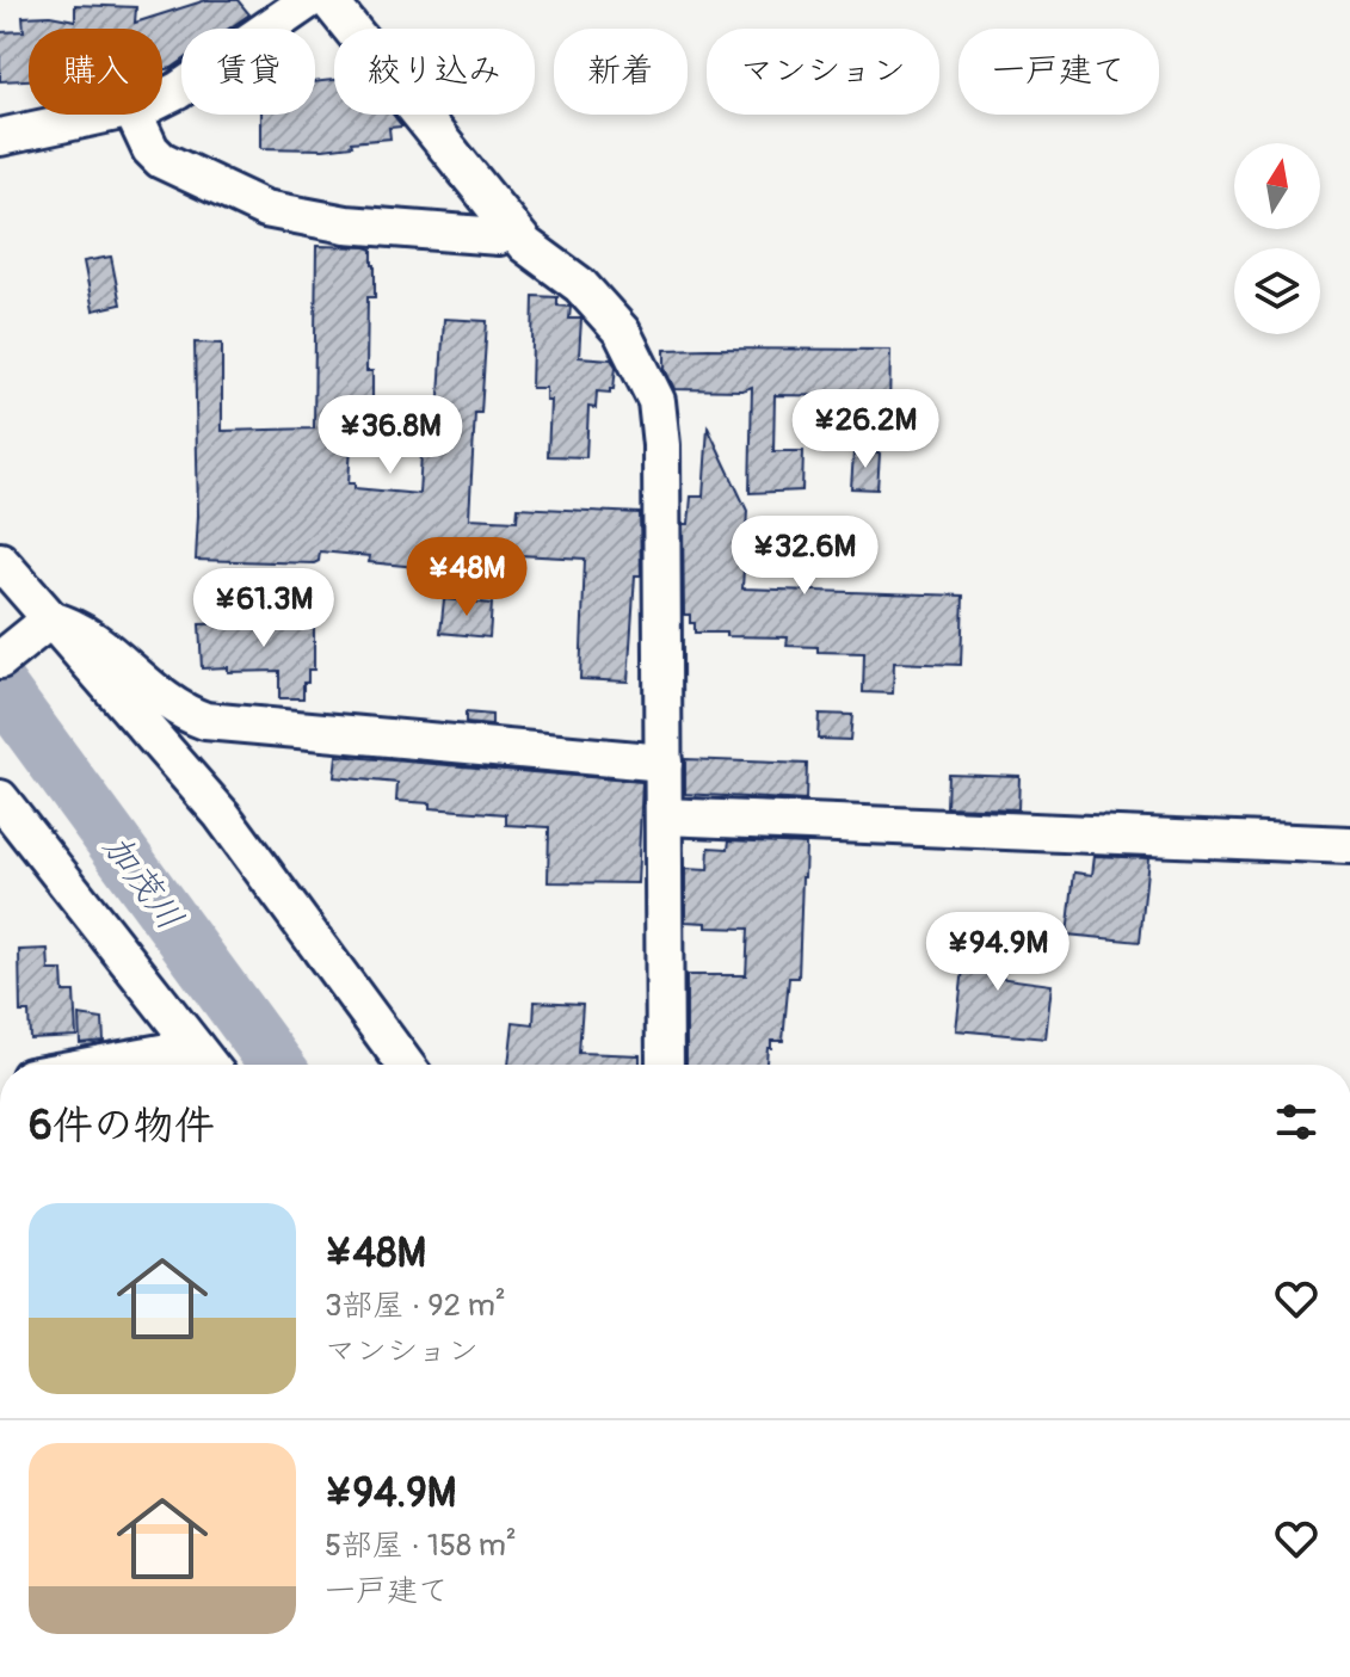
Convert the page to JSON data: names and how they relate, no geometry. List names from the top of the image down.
{
  "water": ["加茂川"],
  "north": "top",
  "page": {
    "chip": [
      "購入",
      "賃貸",
      "絞り込み",
      "新着",
      "マンション",
      "一戸建て"
    ],
    "price": [
      "¥26.2M",
      "¥36.8M",
      "¥32.6M",
      "¥48M",
      "¥61.3M",
      "¥94.9M"
    ],
    "heading": "6件の物件",
    "list": [
      {
        "name": "¥48M",
        "note": "3部屋 · 92 m² · マンション"
      },
      {
        "name": "¥94.9M",
        "note": "5部屋 · 158 m² · 一戸建て"
      }
    ]
  }
}
